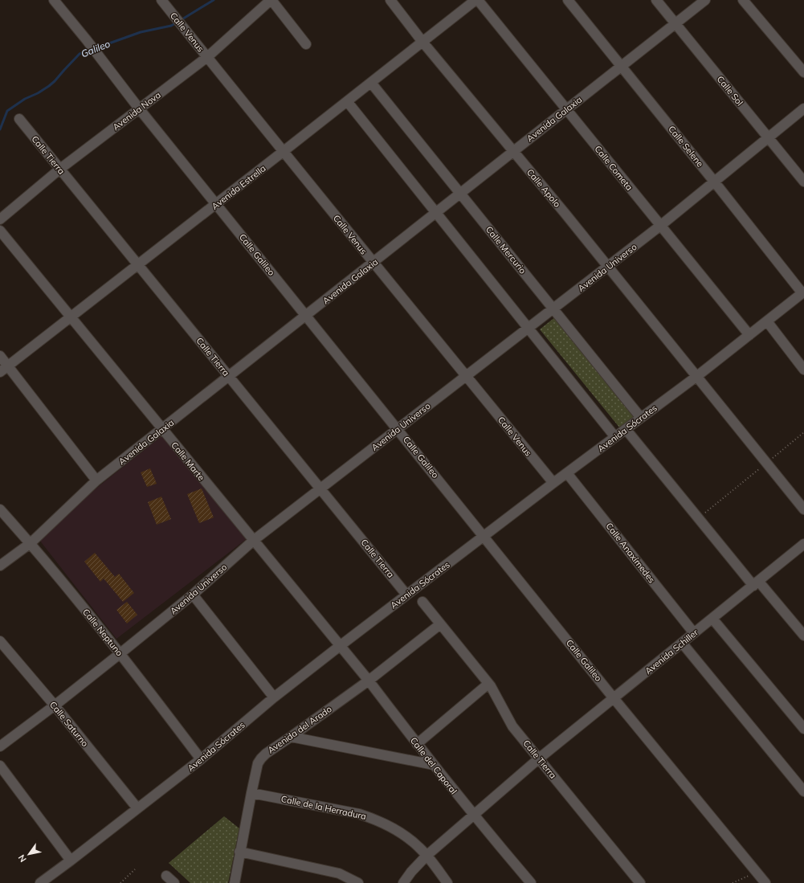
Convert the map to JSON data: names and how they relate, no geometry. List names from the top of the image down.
{
  "streets": {
    "street": [
      "Calle Venus",
      "Calle Sol",
      "Avenida Nova",
      "Avenida Galaxia",
      "Calle Selene",
      "Calle Tierra",
      "Calle Cometa",
      "Avenida Estrella",
      "Calle Apolo",
      "Calle Mercurio",
      "Calle Galileo",
      "Avenida Universo",
      "Avenida Sócrates",
      "Calle Marte",
      "Calle Anaxímedes",
      "Calle Neptuno",
      "Avenida Schiller",
      "Calle Saturno",
      "Avenida del Arado",
      "Calle del Caporal",
      "Calle de la Herradura"
    ]
  },
  "crossings": [
    ["Calle Venus", "Avenida Nova"],
    ["Calle Venus", "Avenida Galaxia"],
    ["Calle Venus", "Avenida Estrella"],
    ["Calle Venus", "Avenida Universo"],
    ["Calle Venus", "Avenida Sócrates"],
    ["Calle Sol", "Avenida Galaxia"],
    ["Calle Sol", "Avenida Universo"],
    ["Avenida Nova", "Calle Tierra"],
    ["Avenida Nova", "Calle Galileo"],
    ["Avenida Galaxia", "Calle Selene"],
    ["Avenida Galaxia", "Calle Tierra"],
    ["Avenida Galaxia", "Calle Cometa"],
    ["Avenida Galaxia", "Calle Apolo"],
    ["Avenida Galaxia", "Calle Mercurio"],
    ["Avenida Galaxia", "Calle Galileo"],
    ["Avenida Galaxia", "Calle Marte"],
    ["Avenida Galaxia", "Calle Neptuno"],
    ["Calle Selene", "Avenida Universo"],
    ["Calle Selene", "Avenida Sócrates"],
    ["Calle Tierra", "Avenida Estrella"],
    ["Calle Tierra", "Avenida Universo"],
    ["Calle Tierra", "Avenida Sócrates"],
    ["Calle Tierra", "Avenida Schiller"],
    ["Calle Tierra", "Avenida del Arado"],
    ["Calle Cometa", "Avenida Universo"],
    ["Calle Cometa", "Avenida Sócrates"],
    ["Avenida Estrella", "Calle Apolo"],
    ["Avenida Estrella", "Calle Mercurio"],
    ["Avenida Estrella", "Calle Galileo"],
    ["Avenida Estrella", "Calle Marte"],
    ["Calle Apolo", "Avenida Universo"],
    ["Calle Apolo", "Avenida Sócrates"],
    ["Calle Mercurio", "Avenida Universo"],
    ["Calle Mercurio", "Avenida Sócrates"],
    ["Calle Galileo", "Avenida Universo"],
    ["Calle Galileo", "Avenida Sócrates"],
    ["Calle Galileo", "Avenida Schiller"],
    ["Avenida Universo", "Calle Marte"],
    ["Avenida Universo", "Calle Neptuno"],
    ["Avenida Universo", "Calle Saturno"],
    ["Avenida Sócrates", "Calle Marte"],
    ["Avenida Sócrates", "Calle Anaxímedes"],
    ["Avenida Sócrates", "Calle Neptuno"],
    ["Avenida Sócrates", "Calle Saturno"],
    ["Avenida Sócrates", "Calle del Caporal"],
    ["Calle Marte", "Calle del Caporal"],
    ["Calle Anaxímedes", "Avenida Schiller"],
    ["Avenida Schiller", "Calle del Caporal"],
    ["Avenida Schiller", "Calle de la Herradura"],
    ["Avenida del Arado", "Calle del Caporal"],
    ["Avenida del Arado", "Calle de la Herradura"]
  ],
  "water": ["Galileo"],
  "north": "bottom left"
}
